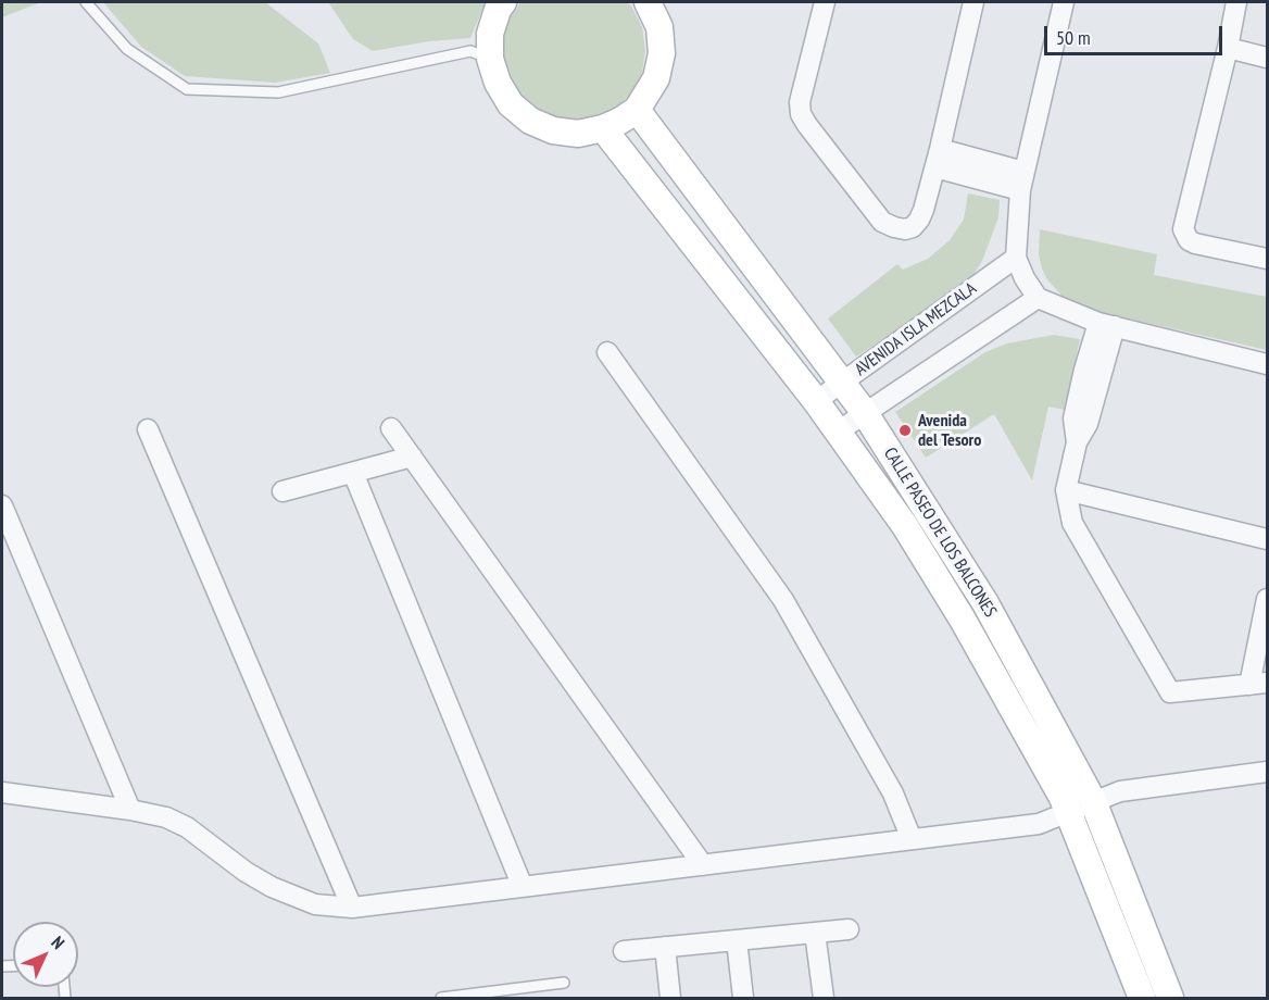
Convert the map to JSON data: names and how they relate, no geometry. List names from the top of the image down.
{
  "streets": {
    "main road": ["CALLE PASEO DE LOS BALCONES"],
    "street": ["AVENIDA ISLA MEZCALA"]
  },
  "crossings": [
    ["AVENIDA ISLA MEZCALA", "CALLE PASEO DE LOS BALCONES"]
  ],
  "places": ["Avenida del Tesoro"],
  "scale_bar": "50 m",
  "north": "top right"
}
